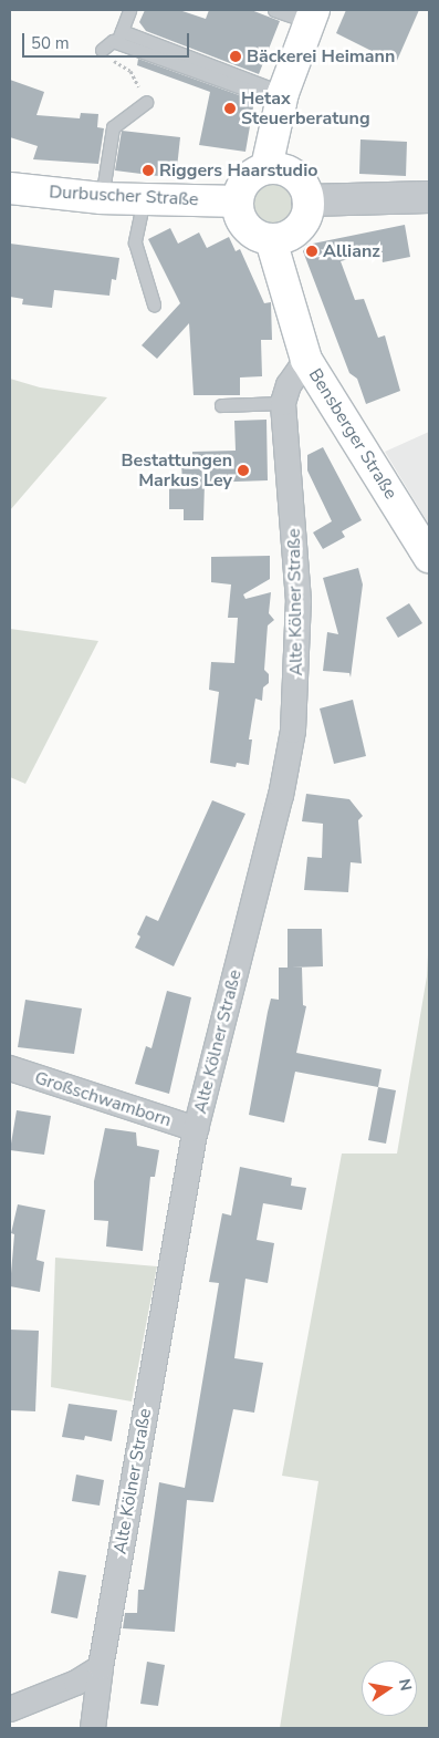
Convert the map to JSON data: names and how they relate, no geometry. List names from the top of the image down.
{
  "streets": {
    "main road": ["Durbuscher Straße", "Bensberger Straße"],
    "street": ["Alte Kölner Straße", "Großschwamborn"]
  },
  "crossings": [
    ["Durbuscher Straße", "Bensberger Straße"],
    ["Bensberger Straße", "Alte Kölner Straße"],
    ["Alte Kölner Straße", "Großschwamborn"]
  ],
  "places": [
    "Bäckerei Heimann",
    "Hetax Steuerberatung",
    "Riggers Haarstudio",
    "Allianz",
    "Bestattungen Markus Ley"
  ],
  "scale_bar": "50 m",
  "north": "right"
}
